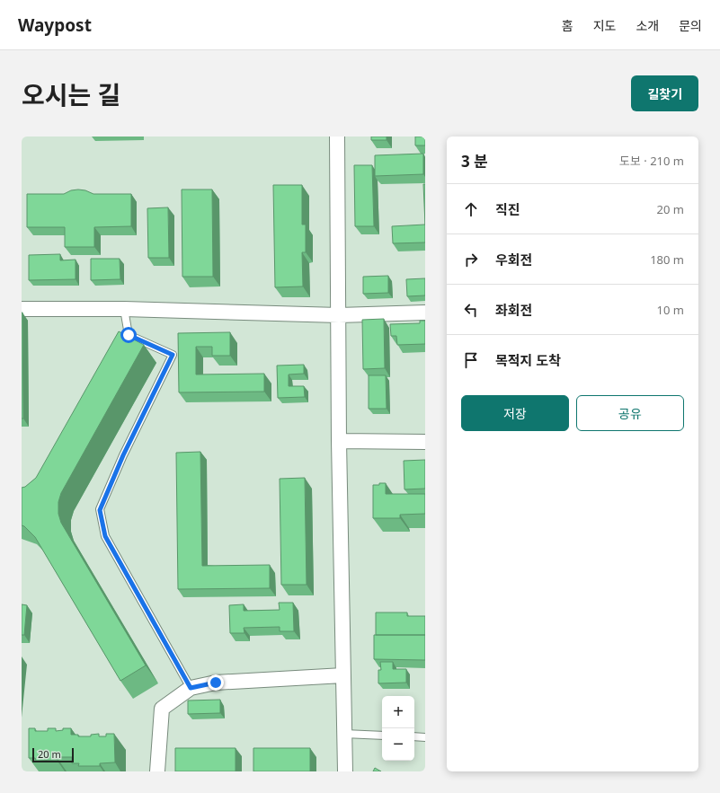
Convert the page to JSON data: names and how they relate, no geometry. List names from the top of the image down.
{
  "scale_bar": "20 m",
  "page": {
    "header": "Waypost",
    "nav": [
      "홈",
      "지도",
      "소개",
      "문의"
    ],
    "title": "오시는 길",
    "buttons": [
      "길찾기",
      ["저장", "공유"]
    ],
    "heading": ["3 분", "도보 · 210 m"],
    "list": [
      ["직진", "20 m"],
      ["우회전", "180 m"],
      ["좌회전", "10 m"],
      "목적지 도착"
    ],
    "map_buttons": ["+", "−"],
    "scale": "20 m"
  }
}
